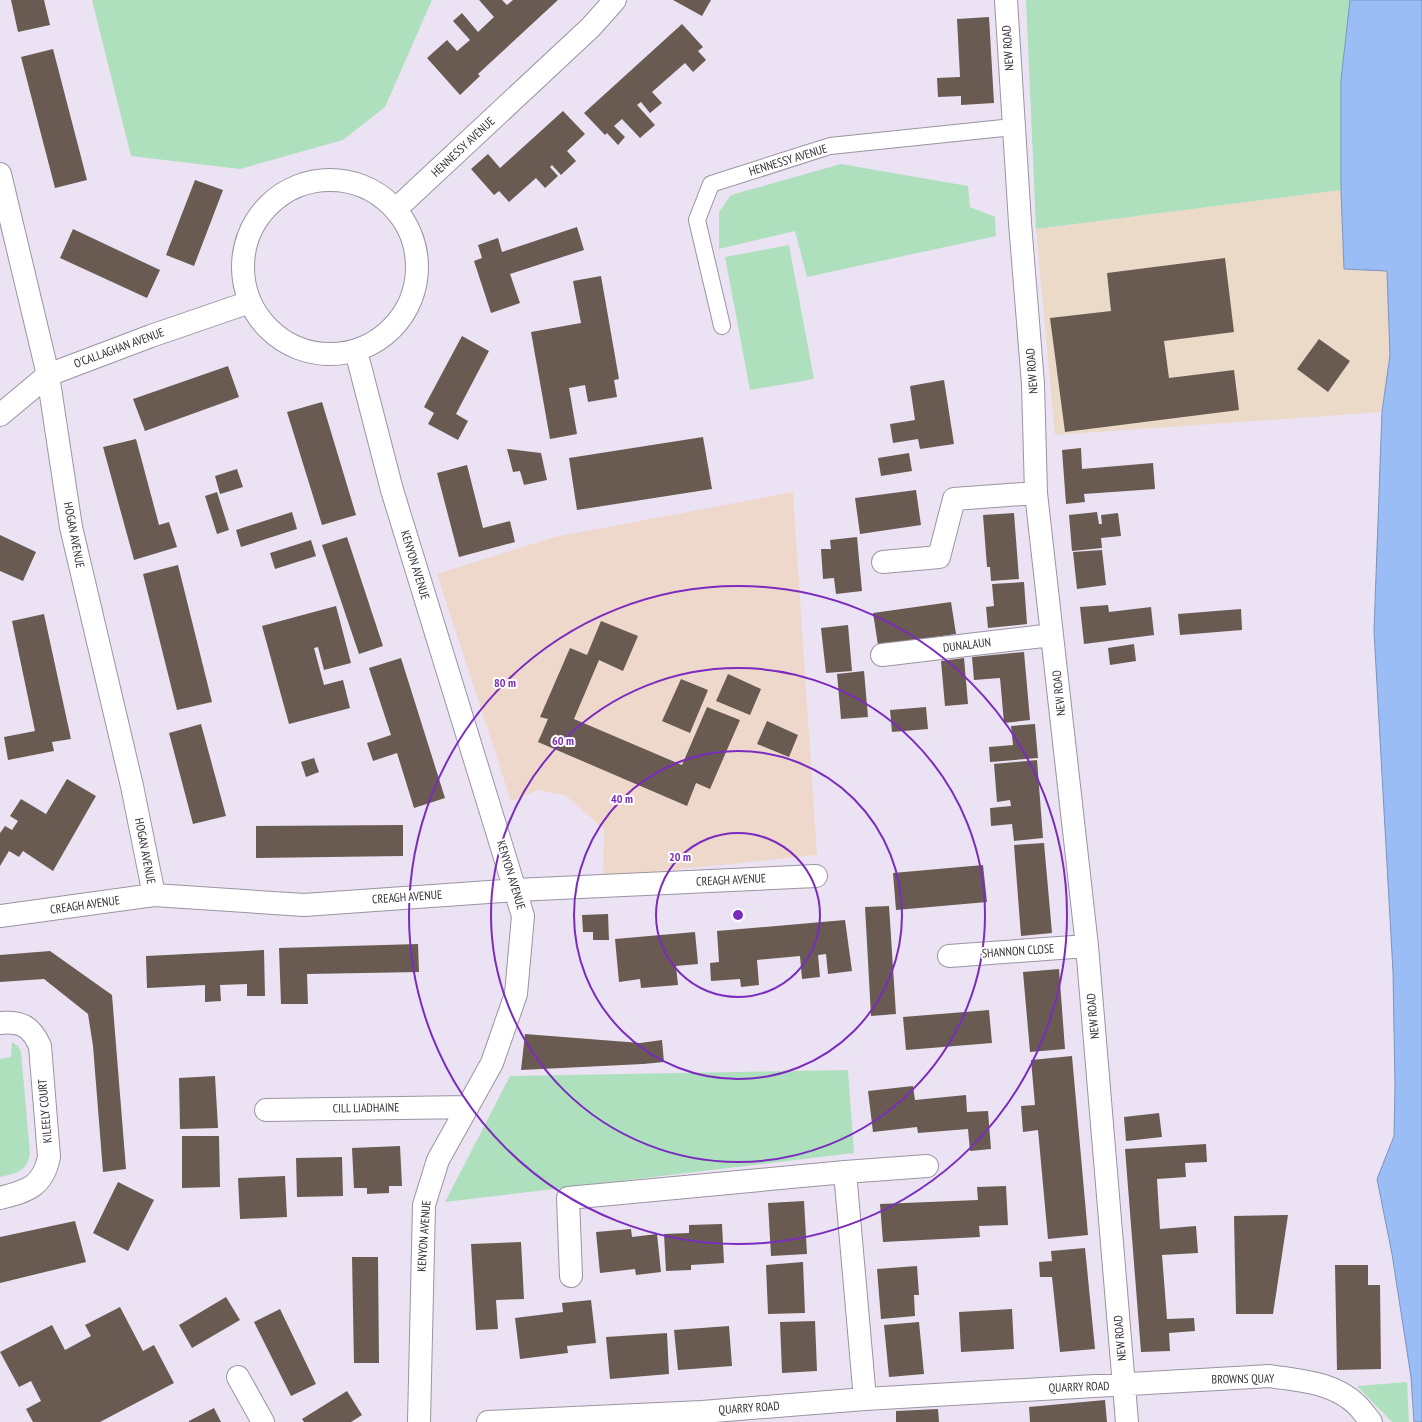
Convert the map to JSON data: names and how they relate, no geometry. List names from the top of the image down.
{
  "streets": {
    "street": [
      "NEW ROAD",
      "HENNESSY AVENUE",
      "O'CALLAGHAN AVENUE",
      "HOGAN AVENUE",
      "KENYON AVENUE",
      "DUNALAUN",
      "CREAGH AVENUE",
      "SHANNON CLOSE",
      "CILL LIADHAINE",
      "KILEELY COURT",
      "BROWNS QUAY",
      "QUARRY ROAD"
    ]
  },
  "crossings": [
    ["NEW ROAD", "HENNESSY AVENUE"],
    ["NEW ROAD", "DUNALAUN"],
    ["NEW ROAD", "SHANNON CLOSE"],
    ["NEW ROAD", "BROWNS QUAY"],
    ["NEW ROAD", "QUARRY ROAD"],
    ["O'CALLAGHAN AVENUE", "HOGAN AVENUE"],
    ["HOGAN AVENUE", "CREAGH AVENUE"],
    ["KENYON AVENUE", "CREAGH AVENUE"],
    ["KENYON AVENUE", "CILL LIADHAINE"],
    ["BROWNS QUAY", "QUARRY ROAD"]
  ],
  "rings": [
    "80 m",
    "60 m",
    "40 m",
    "20 m"
  ]
}
